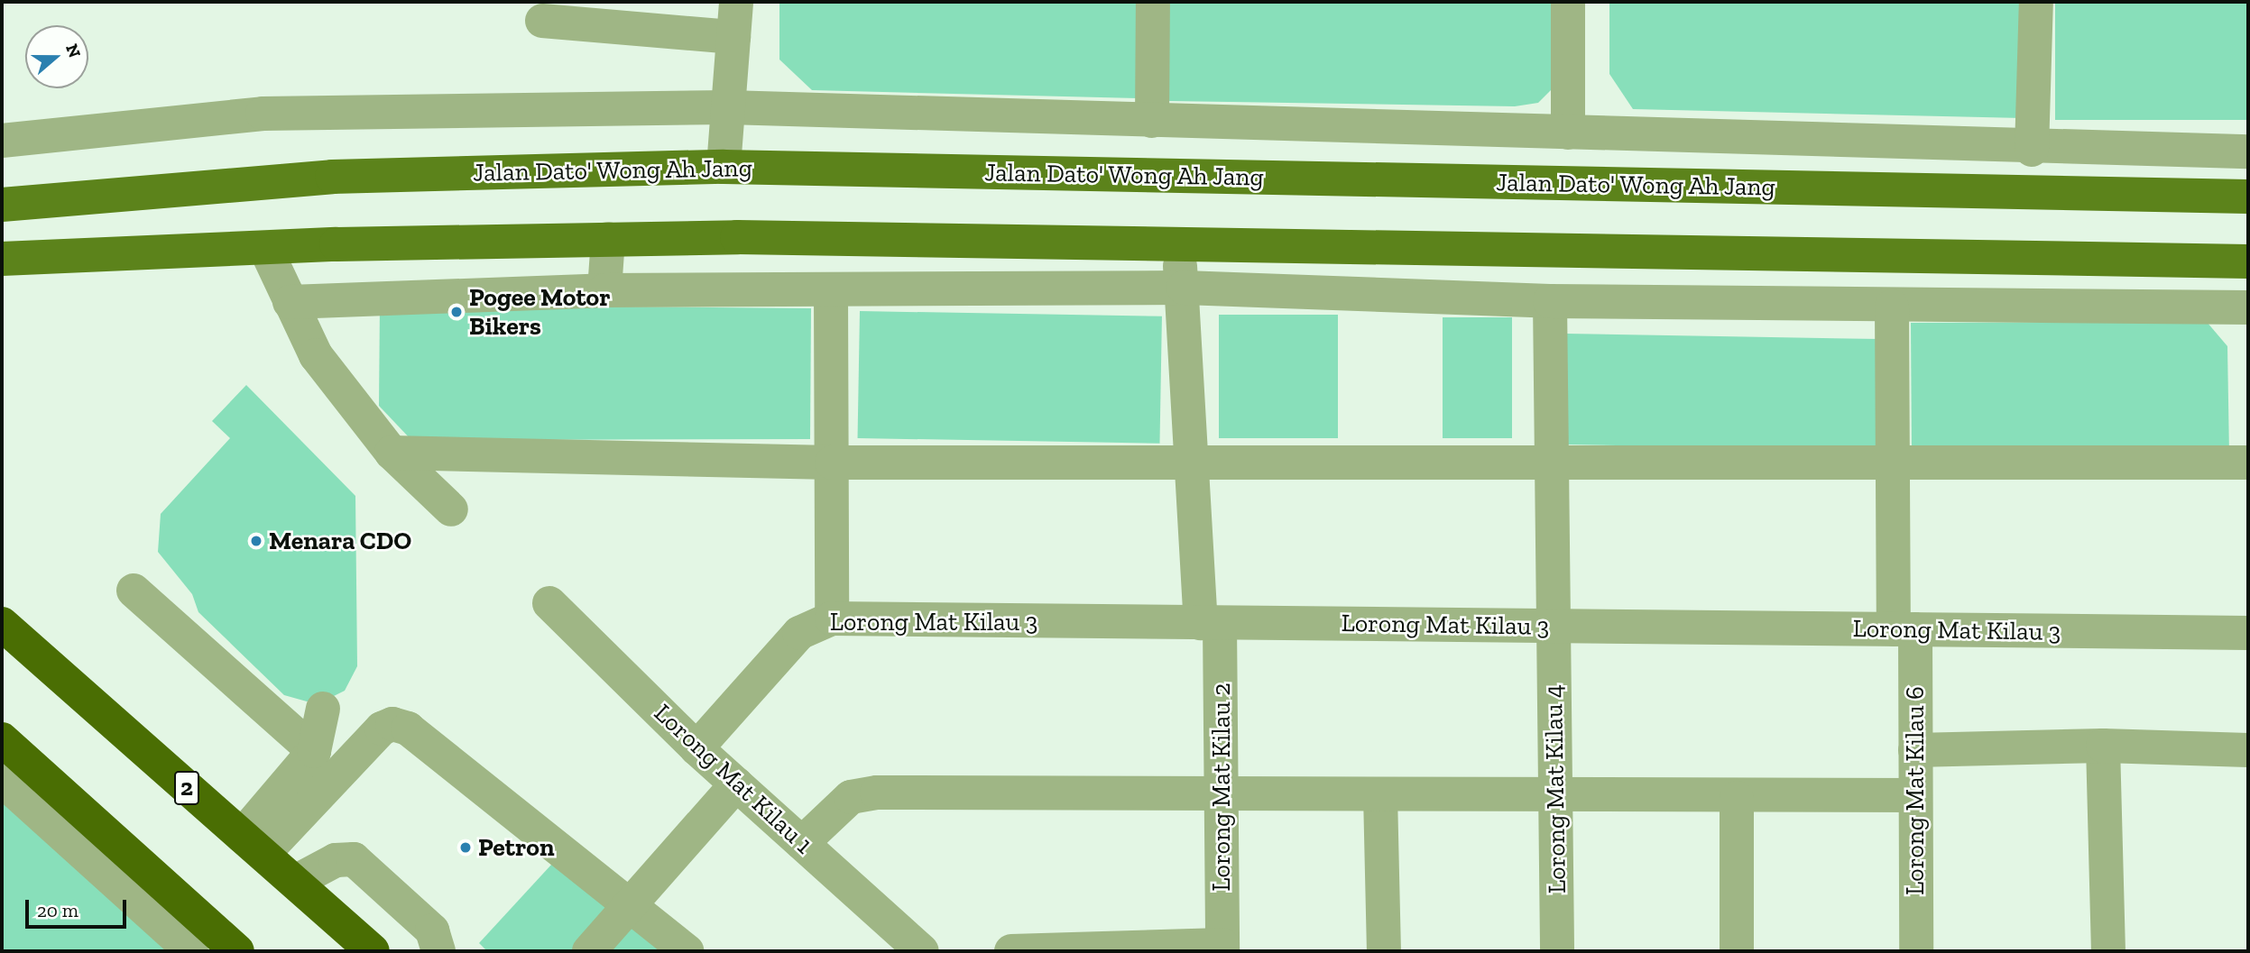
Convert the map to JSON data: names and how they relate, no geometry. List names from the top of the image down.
{
  "streets": {
    "highway": ["2"],
    "main road": ["Jalan Dato' Wong Ah Jang"],
    "street": [
      "Lorong Mat Kilau 3",
      "Lorong Mat Kilau 1",
      "Lorong Mat Kilau 2",
      "Lorong Mat Kilau 4",
      "Lorong Mat Kilau 6"
    ]
  },
  "crossings": [
    ["Lorong Mat Kilau 3", "Lorong Mat Kilau 1"],
    ["Lorong Mat Kilau 3", "Lorong Mat Kilau 2"],
    ["Lorong Mat Kilau 3", "Lorong Mat Kilau 4"],
    ["Lorong Mat Kilau 3", "Lorong Mat Kilau 6"]
  ],
  "places": ["Pogee Motor Bikers", "Menara CDO", "Petron"],
  "scale_bar": "20 m",
  "north": "right"
}
